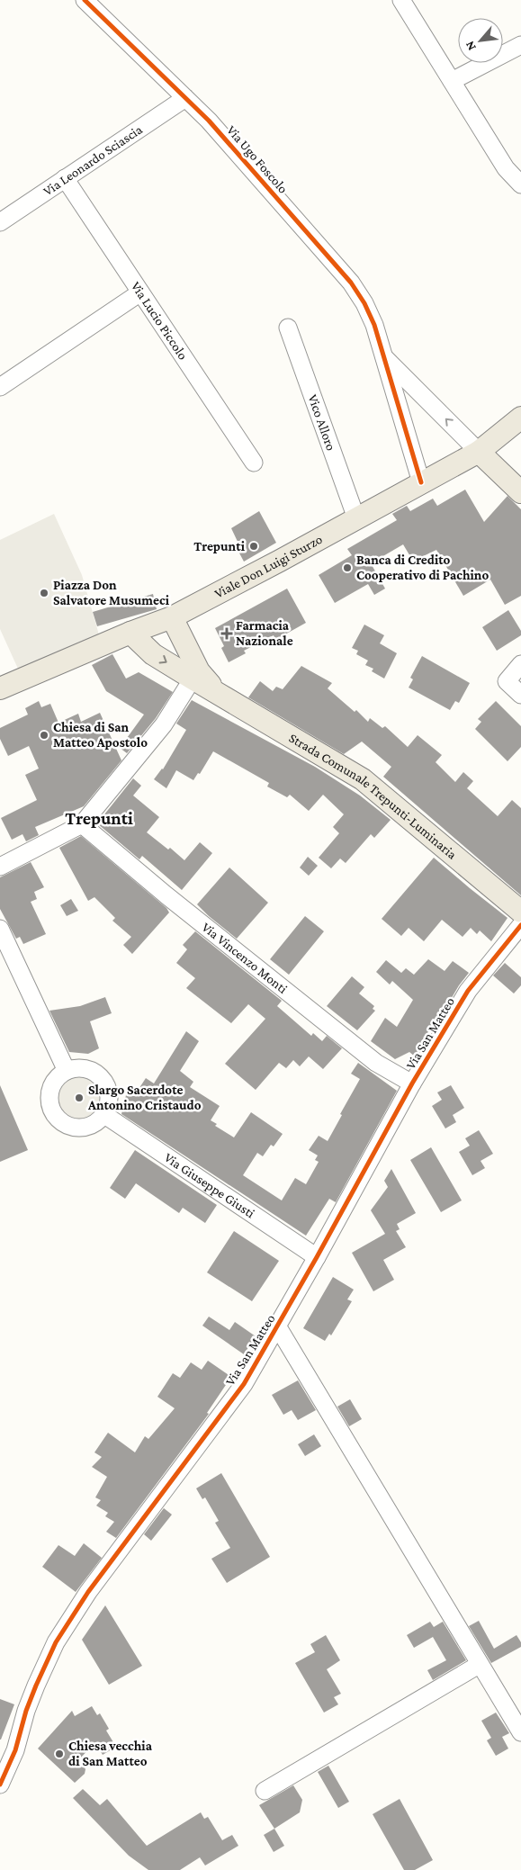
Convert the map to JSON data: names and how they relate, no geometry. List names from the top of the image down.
{
  "streets": {
    "main road": ["Viale Don Luigi Sturzo", "Strada Comunale Trepunti-Luminaria"],
    "street": [
      "Via Ugo Foscolo",
      "Via Leonardo Sciascia",
      "Via Lucio Piccolo",
      "Vico Alloro",
      "Via Vincenzo Monti",
      "Via San Matteo",
      "Via Giuseppe Giusti"
    ]
  },
  "crossings": [
    ["Via Ugo Foscolo", "Via Leonardo Sciascia"],
    ["Via Ugo Foscolo", "Viale Don Luigi Sturzo"],
    ["Via Leonardo Sciascia", "Via Lucio Piccolo"],
    ["Vico Alloro", "Viale Don Luigi Sturzo"],
    ["Viale Don Luigi Sturzo", "Strada Comunale Trepunti-Luminaria"],
    ["Via Vincenzo Monti", "Via San Matteo"],
    ["Via San Matteo", "Via Giuseppe Giusti"]
  ],
  "districts": ["Trepunti"],
  "places": {
    "other": [
      "Trepunti",
      "Banca di Credito Cooperativo di Pachino",
      "Piazza Don Salvatore Musumeci",
      "Chiesa di San Matteo Apostolo",
      "Slargo Sacerdote Antonino Cristaudo",
      "Chiesa vecchia di San Matteo"
    ],
    "health": ["Farmacia Nazionale"]
  },
  "north": "bottom left"
}
